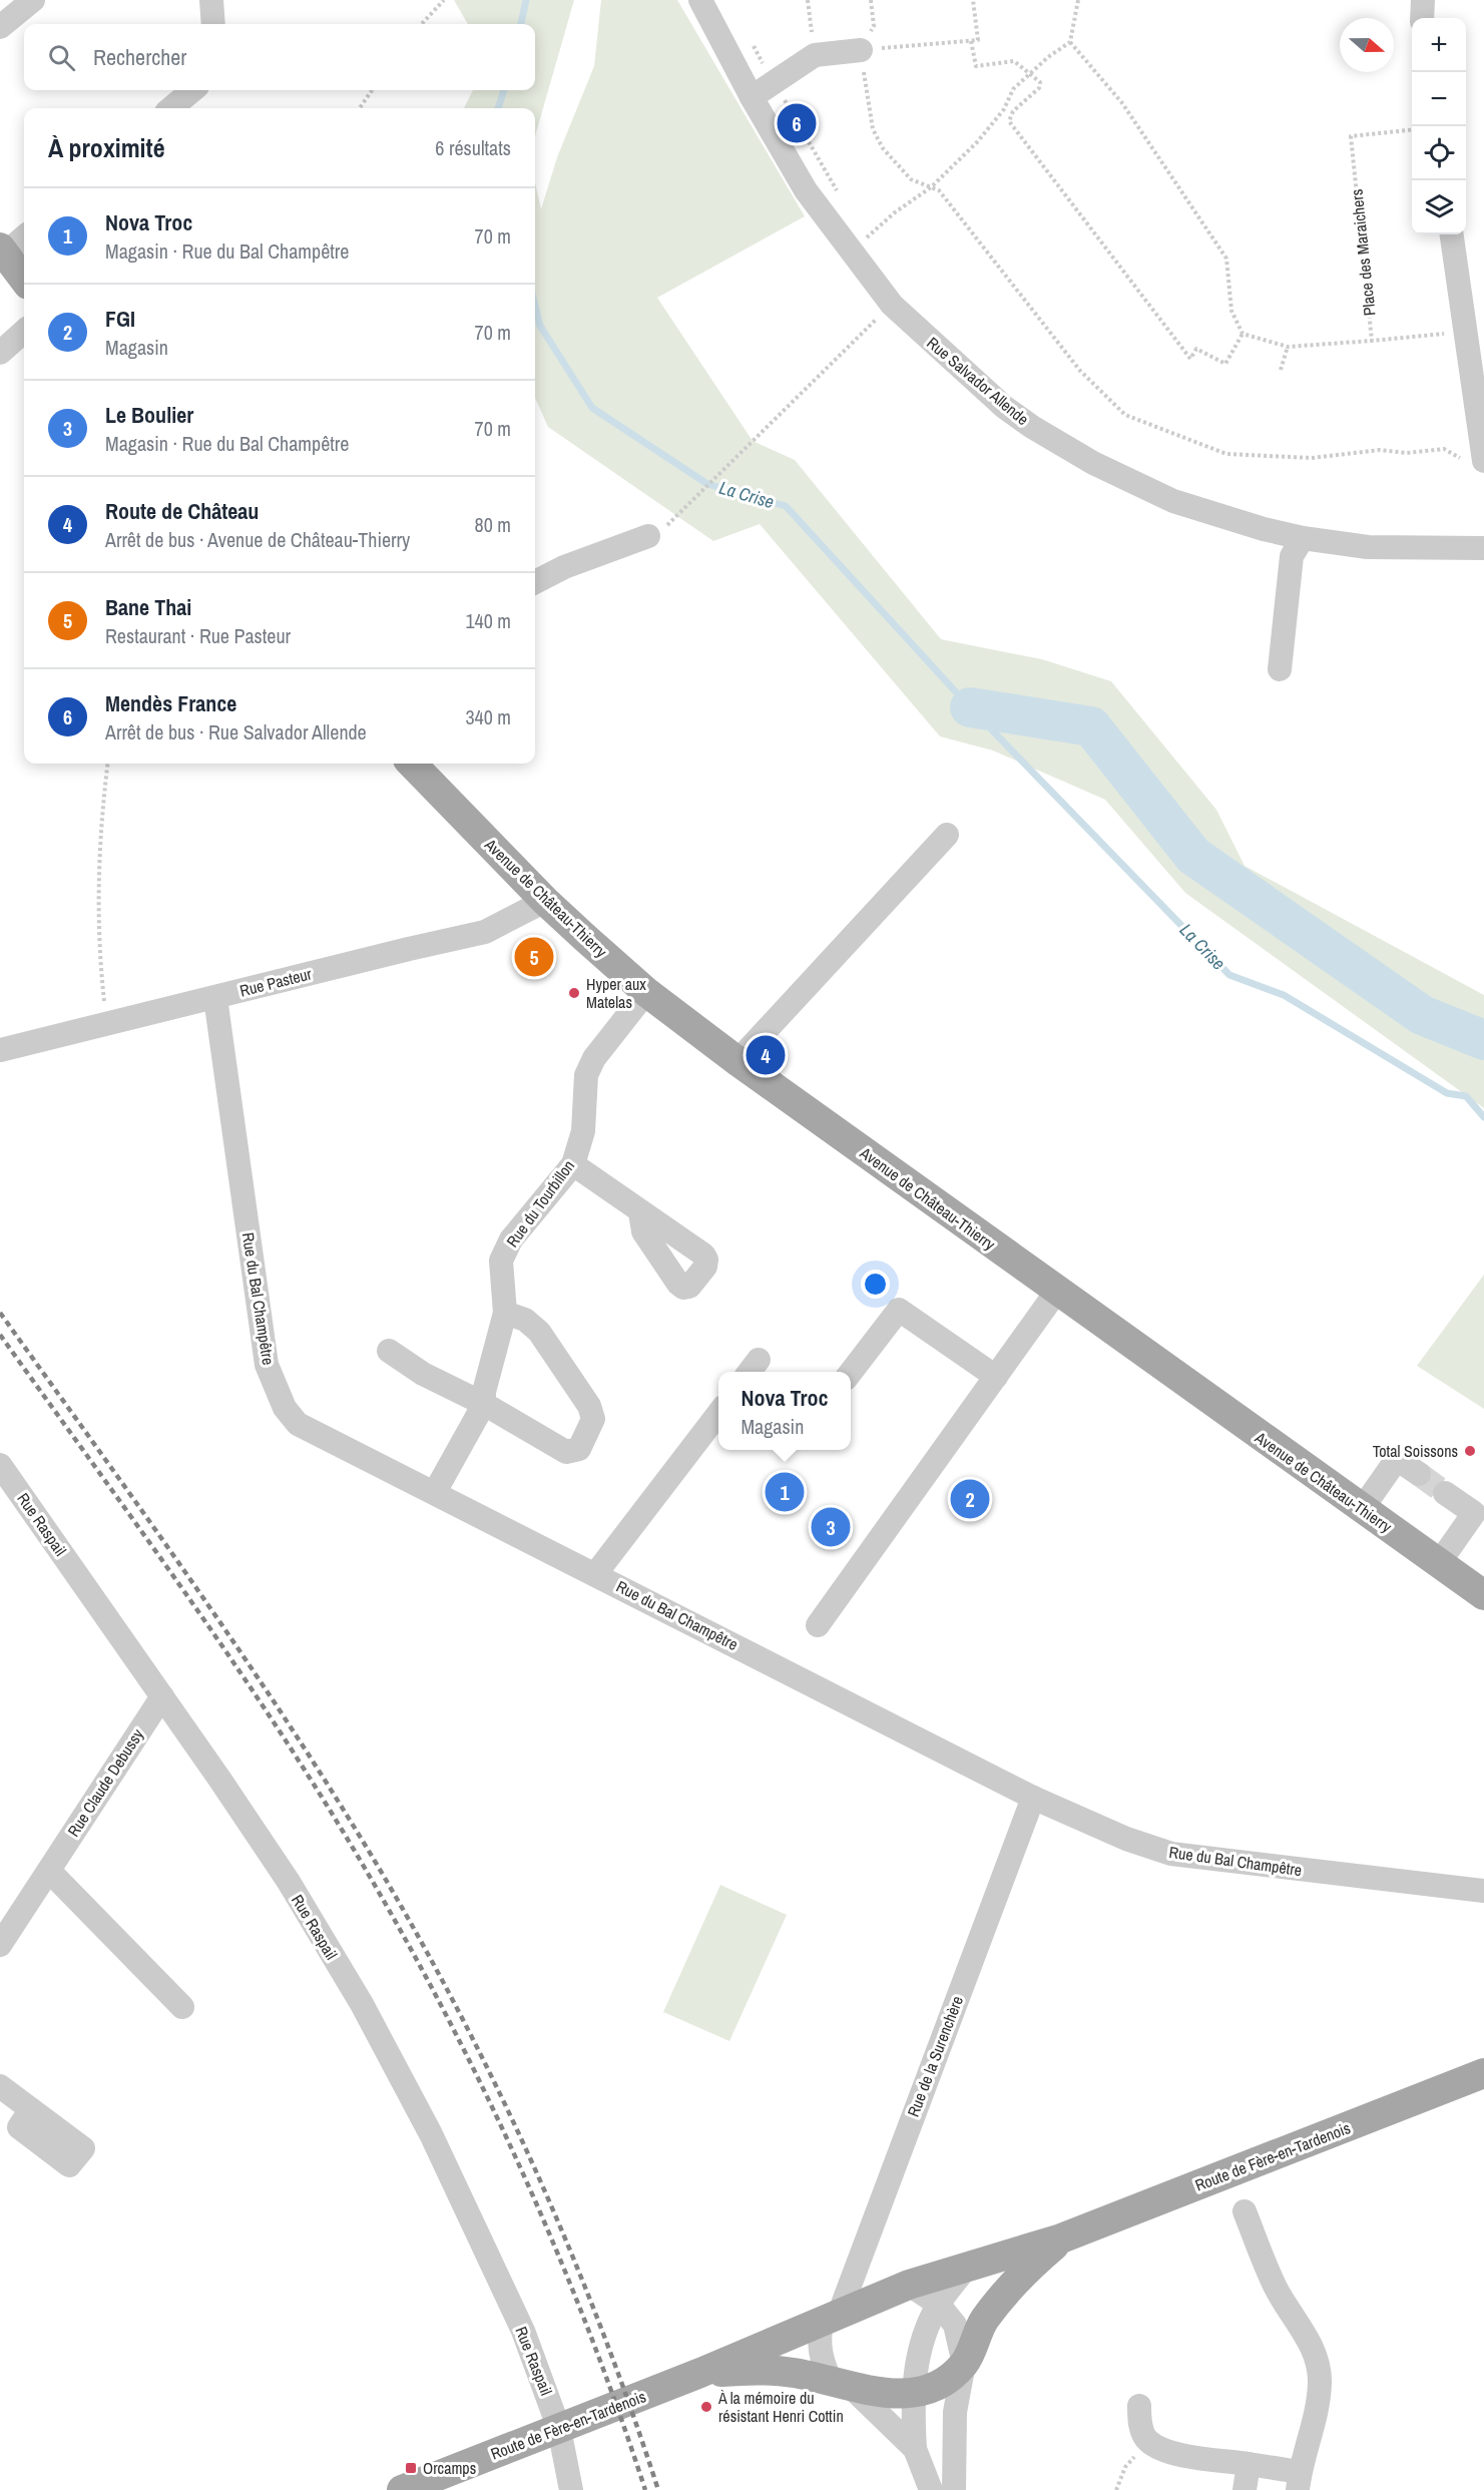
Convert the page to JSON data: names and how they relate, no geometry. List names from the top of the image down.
{
  "streets": {
    "main road": ["Avenue de Château-Thierry", "Route de Fère-en-Tardenois"],
    "street": [
      "Rue Salvador Allende",
      "Rue Pasteur",
      "Rue du Tourbillon",
      "Rue du Bal Champêtre",
      "Rue Raspail",
      "Rue Claude Debussy",
      "Rue de la Surenchère"
    ],
    "path": ["Place des Maraichers"]
  },
  "crossings": [
    ["Avenue de Château-Thierry", "Rue Pasteur"],
    ["Avenue de Château-Thierry", "Rue du Tourbillon"],
    ["Rue Pasteur", "Rue du Bal Champêtre"],
    ["Rue du Tourbillon", "Rue du Bal Champêtre"],
    ["Rue du Bal Champêtre", "Rue de la Surenchère"],
    ["Rue Raspail", "Rue Claude Debussy"],
    ["Rue Raspail", "Route de Fère-en-Tardenois"],
    ["Rue de la Surenchère", "Route de Fère-en-Tardenois"]
  ],
  "water": ["La Crise"],
  "places": {
    "other": ["Hyper aux Matelas", "Total Soissons", "À la mémoire du résistant Henri Cottin"],
    "transit": ["Orcamps"]
  },
  "north": "right",
  "page": {
    "map_buttons": ["+", "−"],
    "search": "Rechercher",
    "pins": [
      "6",
      "5",
      "4",
      "1",
      "2",
      "3"
    ],
    "heading": ["À proximité", "6 résultats"],
    "list": [
      {
        "mark": "1",
        "name": "Nova Troc",
        "note": "Magasin · Rue du Bal Champêtre",
        "value": "70 m"
      },
      {
        "mark": "2",
        "name": "FGI",
        "note": "Magasin",
        "value": "70 m"
      },
      {
        "mark": "3",
        "name": "Le Boulier",
        "note": "Magasin · Rue du Bal Champêtre",
        "value": "70 m"
      },
      {
        "mark": "4",
        "name": "Route de Château",
        "note": "Arrêt de bus · Avenue de Château-Thierry",
        "value": "80 m"
      },
      {
        "mark": "5",
        "name": "Bane Thai",
        "note": "Restaurant · Rue Pasteur",
        "value": "140 m"
      },
      {
        "mark": "6",
        "name": "Mendès France",
        "note": "Arrêt de bus · Rue Salvador Allende",
        "value": "340 m"
      }
    ],
    "popup": ["Nova Troc", "Magasin"]
  }
}
